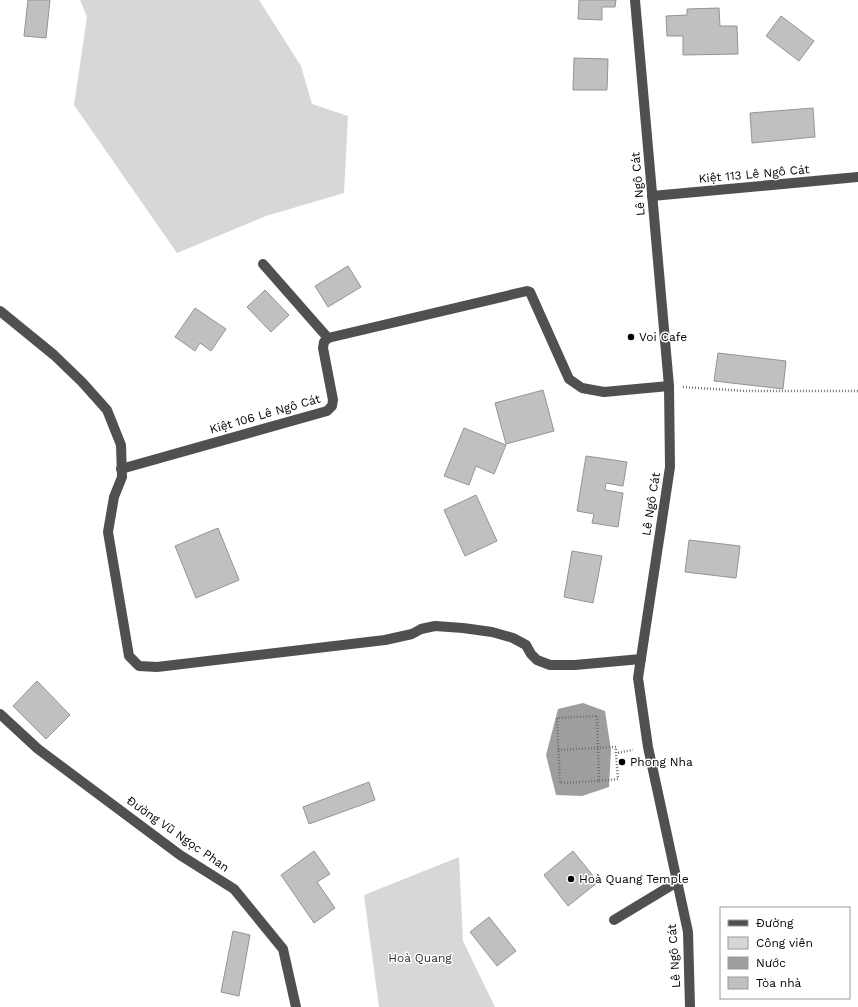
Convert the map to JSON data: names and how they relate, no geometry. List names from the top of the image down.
{
  "streets": {
    "street": [
      "Kiệt 113 Lê Ngô Cát",
      "Lê Ngô Cát",
      "Kiệt 106 Lê Ngô Cát",
      "Đường Vũ Ngọc Phan"
    ]
  },
  "crossings": [
    ["Kiệt 113 Lê Ngô Cát", "Lê Ngô Cát"]
  ],
  "parks": ["Hoà Quang"],
  "places": ["Voi Cafe", "Phong Nha", "Hoà Quang Temple"],
  "legend": [
    "Đường",
    "Công viên",
    "Nước",
    "Tòa nhà"
  ]
}
